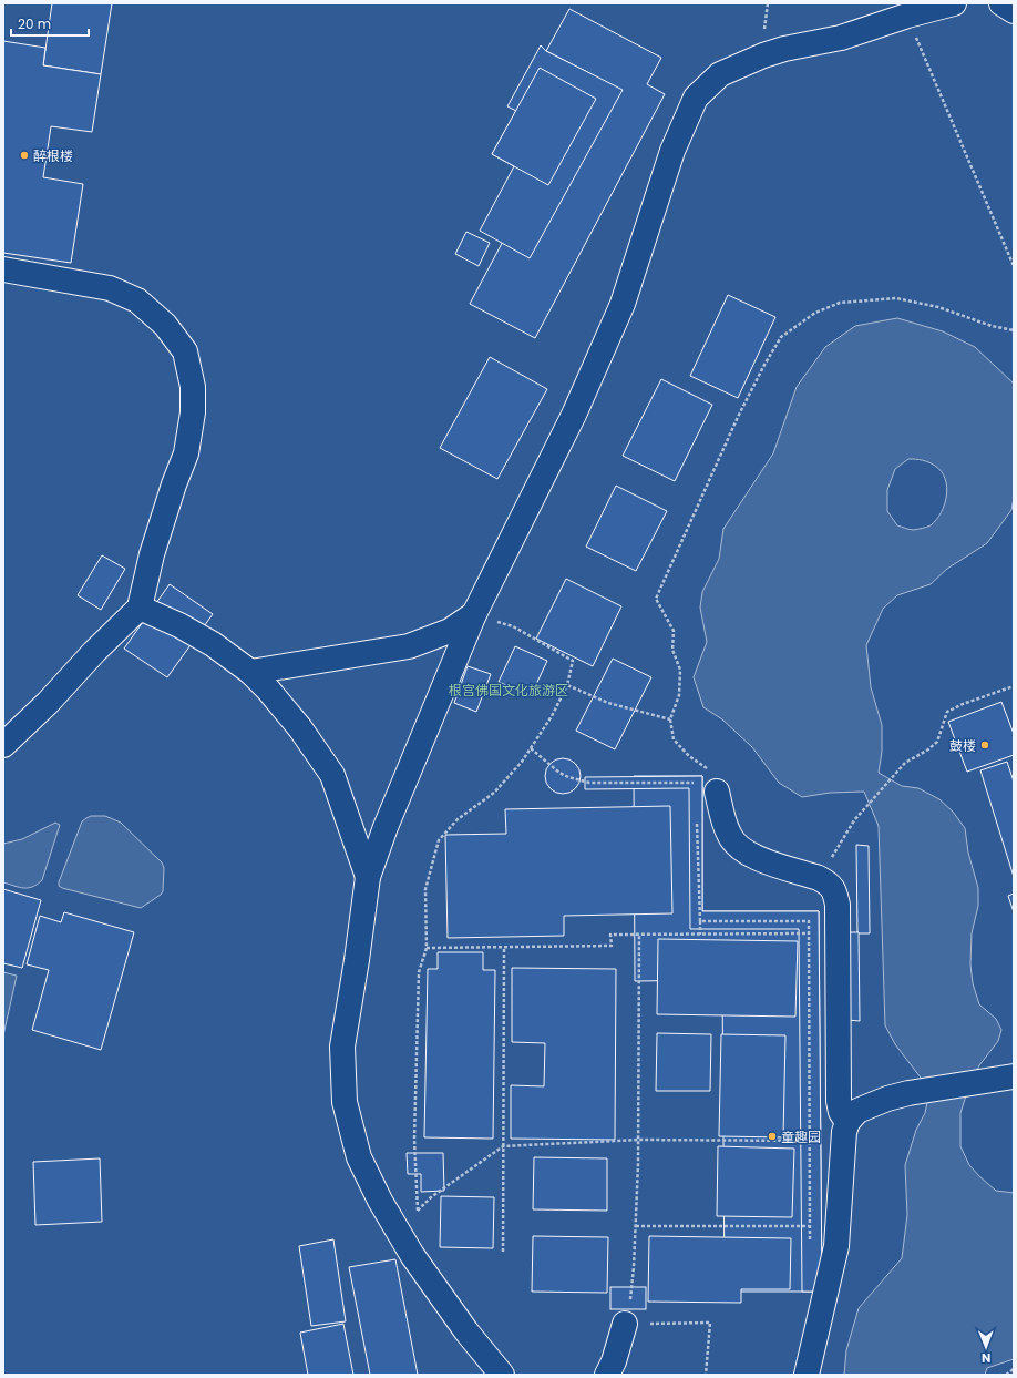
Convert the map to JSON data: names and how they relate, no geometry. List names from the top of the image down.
{
  "parks": ["根宫佛国文化旅游区"],
  "places": ["醉根楼", "鼓楼", "童趣园"],
  "scale_bar": "20 m",
  "north": "bottom"
}
